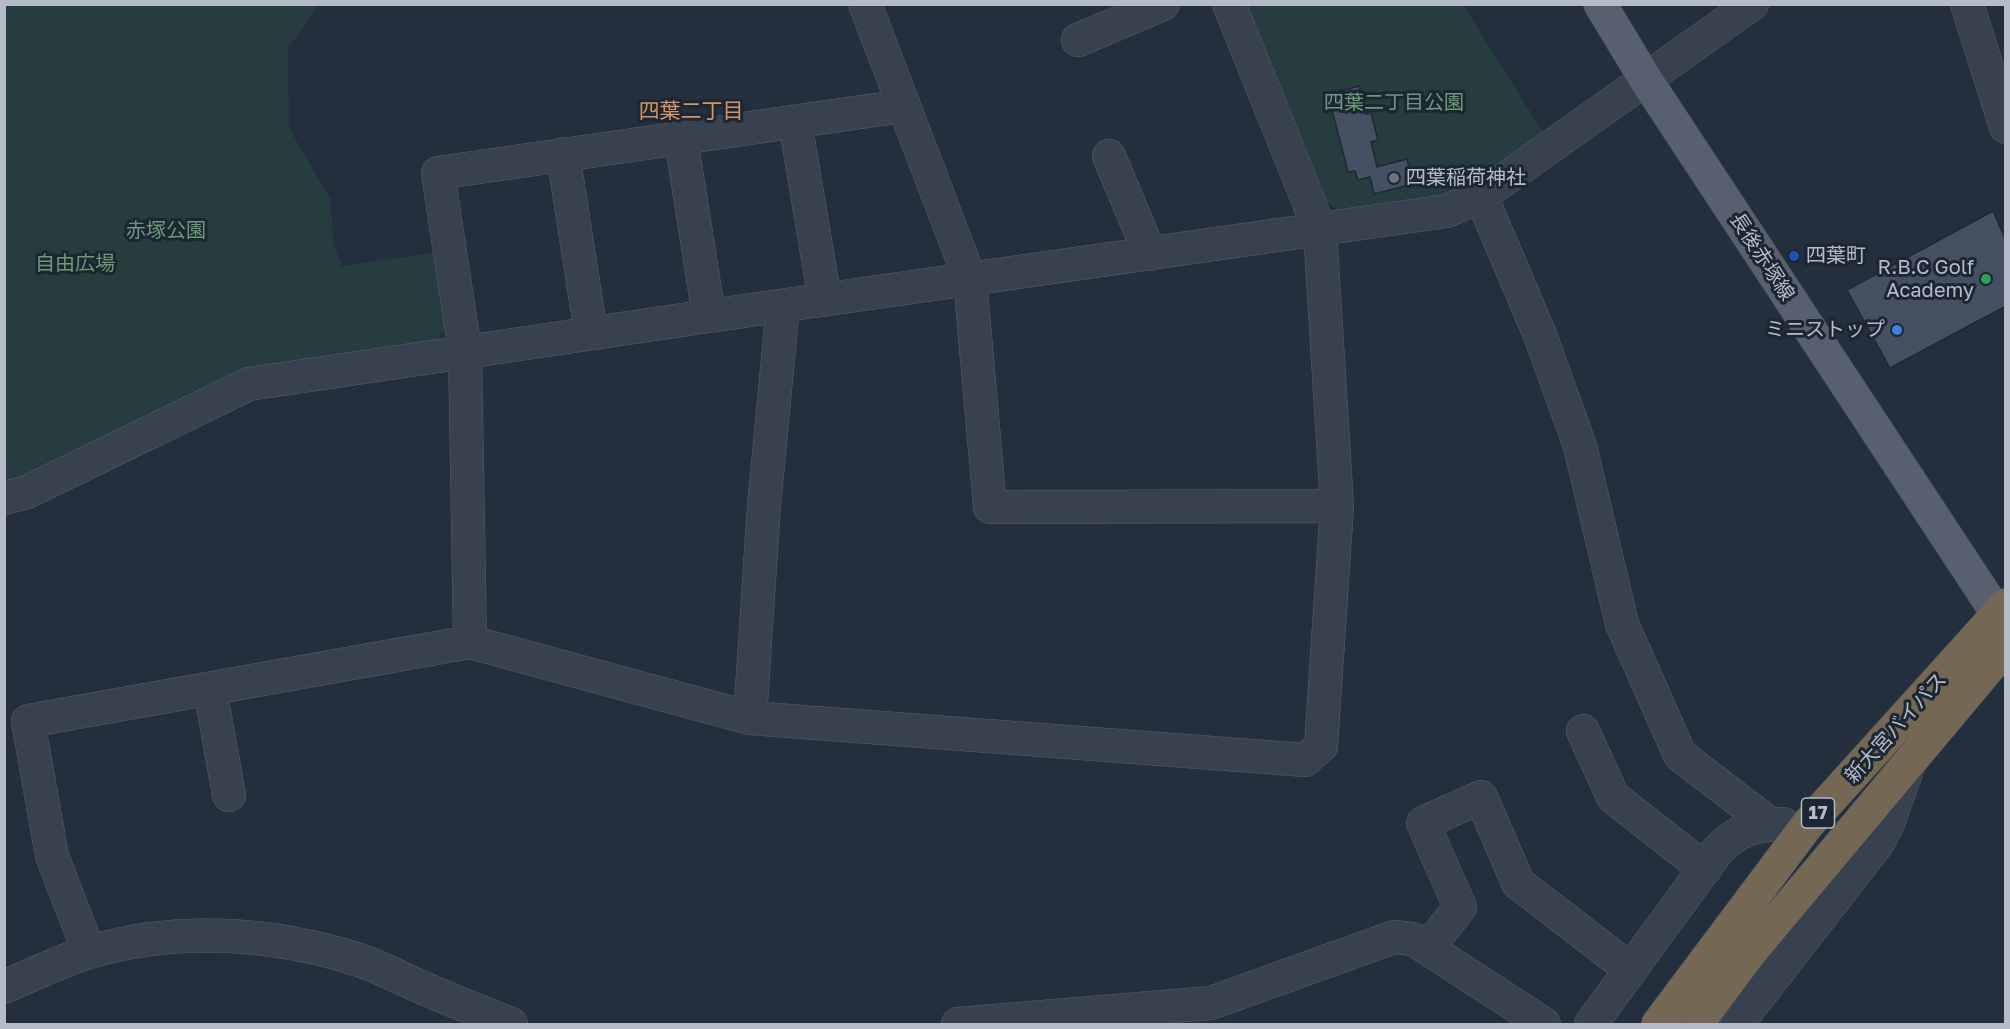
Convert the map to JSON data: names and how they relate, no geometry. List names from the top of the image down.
{
  "streets": {
    "highway": ["新大宮バイパス", "17"],
    "main road": ["長後赤塚線"]
  },
  "crossings": [
    ["長後赤塚線", "新大宮バイパス"],
    ["新大宮バイパス", "17"]
  ],
  "districts": ["四葉二丁目"],
  "parks": ["四葉二丁目公園", "赤塚公園", "自由広場"],
  "places": [
    "四葉稲荷神社",
    "四葉町",
    "R.B.C Golf Academy",
    "ミニストップ"
  ]
}
